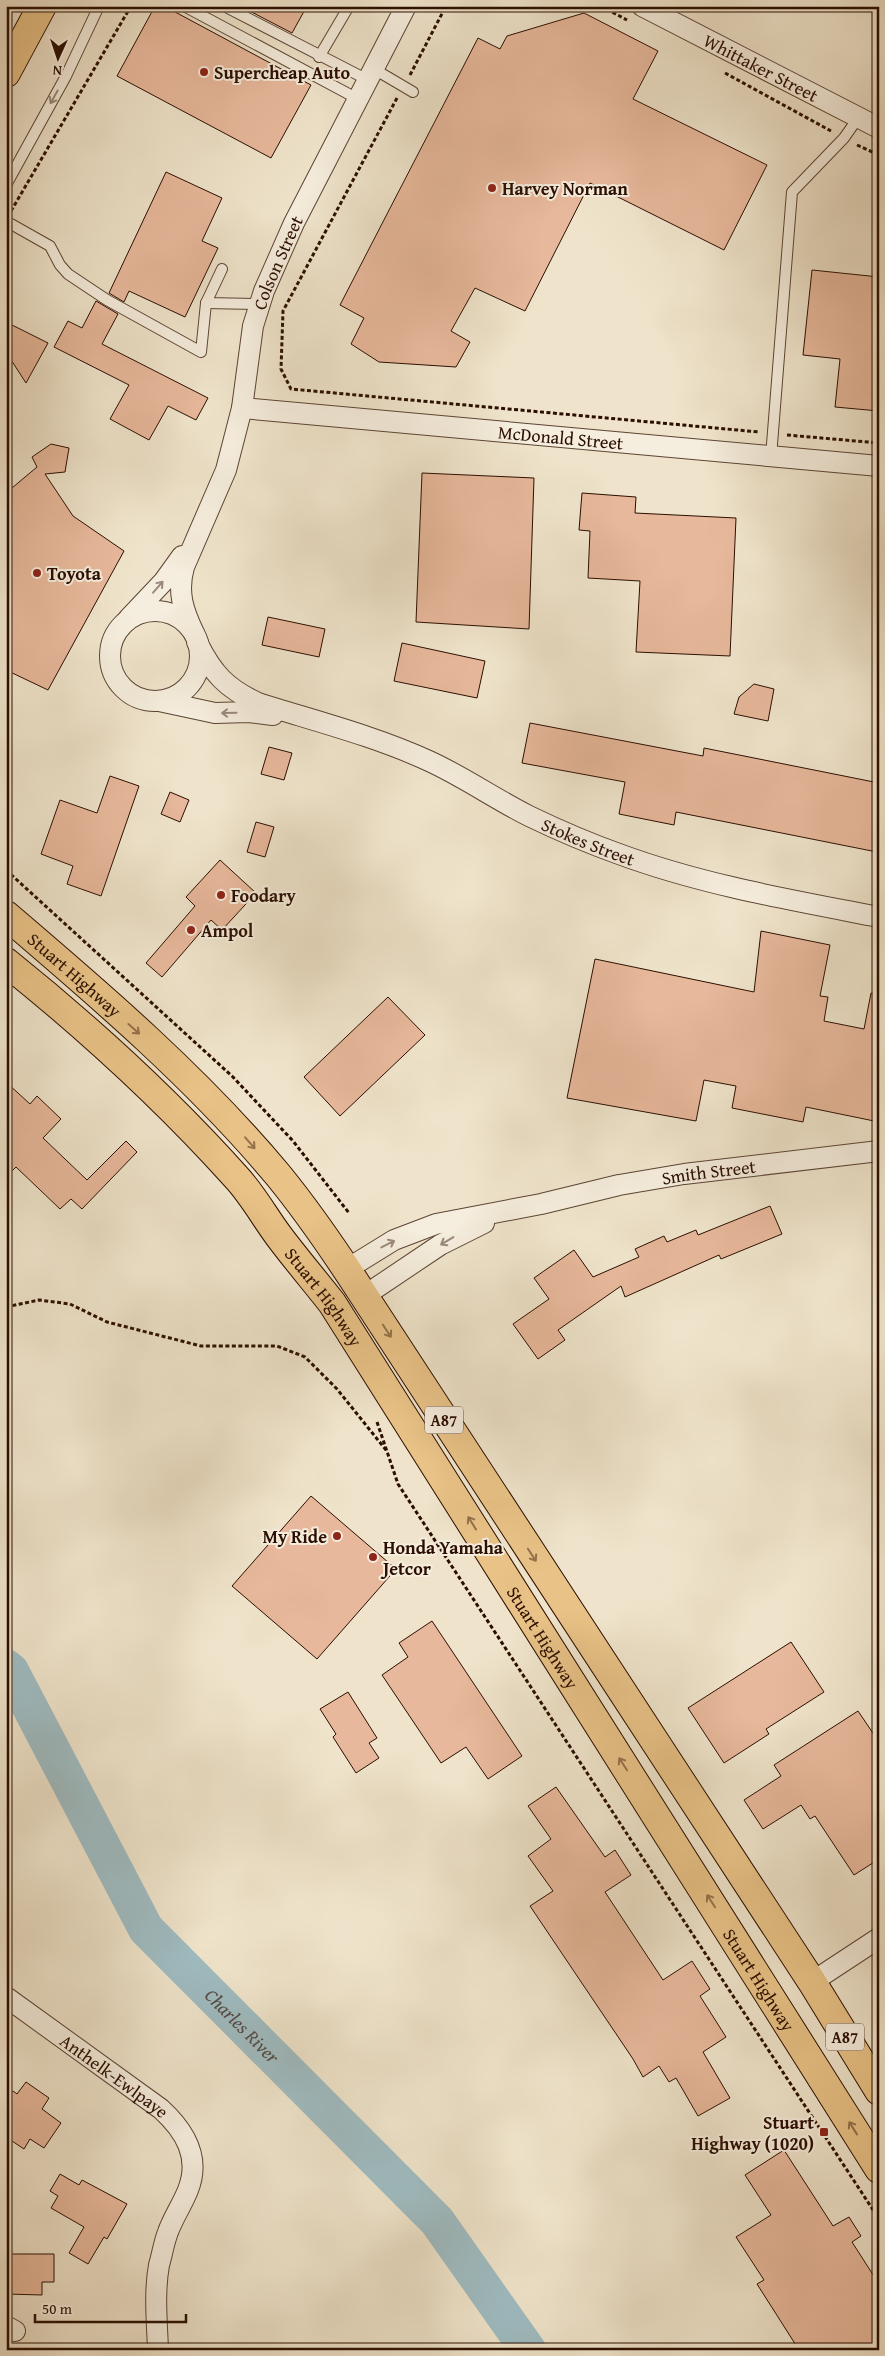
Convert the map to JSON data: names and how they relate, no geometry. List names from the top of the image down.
{
  "streets": {
    "highway": ["Stuart Highway", "A87"],
    "street": [
      "Whittaker Street",
      "Colson Street",
      "McDonald Street",
      "Stokes Street",
      "Smith Street",
      "Anthelk-Ewlpaye"
    ]
  },
  "crossings": [
    ["Colson Street", "McDonald Street"],
    ["Stuart Highway", "Smith Street"]
  ],
  "water": ["Charles River"],
  "places": {
    "other": [
      "Supercheap Auto",
      "Harvey Norman",
      "Toyota",
      "Foodary",
      "Ampol",
      "My Ride",
      "Honda Yamaha Jetcor"
    ],
    "transit": ["Stuart Highway (1020)"]
  },
  "scale_bar": "50 m",
  "north": "bottom"
}
